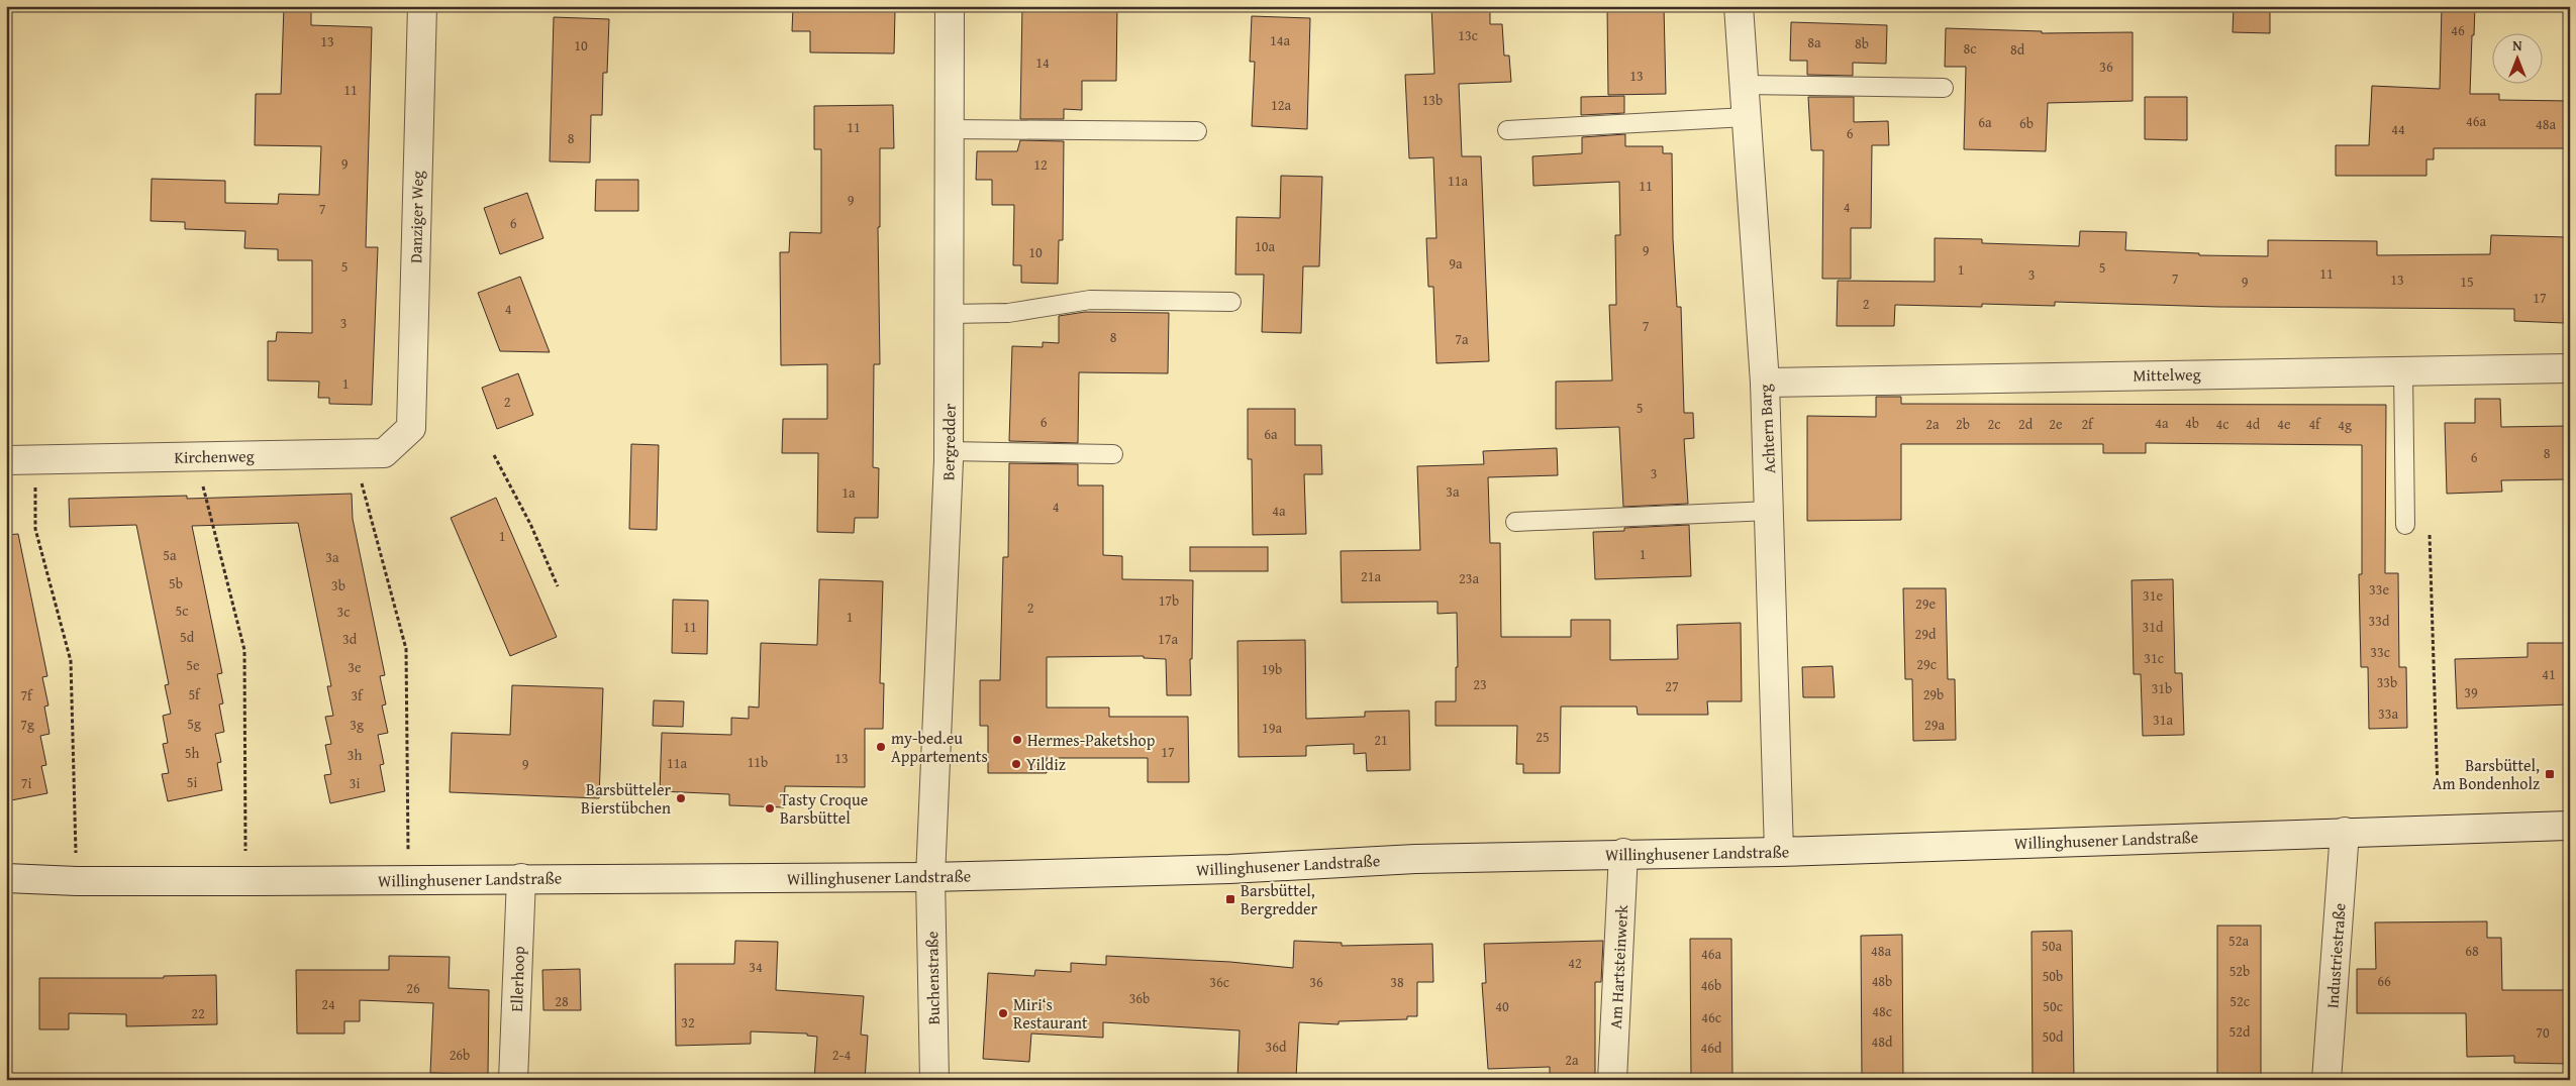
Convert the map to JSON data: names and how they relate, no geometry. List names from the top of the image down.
{
  "streets": {
    "street": [
      "Danziger Weg",
      "Mittelweg",
      "Achtern Barg",
      "Bergredder",
      "Kirchenweg",
      "Willinghusener Landstraße",
      "Industriestraße",
      "Am Hartsteinwerk",
      "Buchenstraße",
      "Ellerhoop"
    ]
  },
  "crossings": [
    ["Danziger Weg", "Kirchenweg"],
    ["Mittelweg", "Achtern Barg"],
    ["Achtern Barg", "Willinghusener Landstraße"],
    ["Bergredder", "Willinghusener Landstraße"],
    ["Bergredder", "Buchenstraße"],
    ["Willinghusener Landstraße", "Industriestraße"],
    ["Willinghusener Landstraße", "Am Hartsteinwerk"],
    ["Willinghusener Landstraße", "Buchenstraße"],
    ["Willinghusener Landstraße", "Ellerhoop"]
  ],
  "places": {
    "other": [
      "Hermes-Paketshop",
      "my-bed.eu Appartements",
      "Yildiz",
      "Barsbütteler Bierstübchen",
      "Tasty Croque Barsbüttel",
      "Miri‘s Restaurant"
    ],
    "transit": ["Barsbüttel, Am Bondenholz", "Barsbüttel, Bergredder"]
  },
  "house_numbers": [
    "46",
    "13c",
    "14a",
    "13",
    "8a",
    "8b",
    "10",
    "8c",
    "8d",
    "14",
    "36",
    "13",
    "11",
    "13b",
    "12a",
    "46a",
    "6a",
    "6b",
    "48a",
    "11",
    "44",
    "6",
    "8",
    "9",
    "12",
    "11a",
    "11",
    "9",
    "4",
    "7",
    "6",
    "10a",
    "9",
    "10",
    "9a",
    "5",
    "5",
    "1",
    "11",
    "3",
    "7",
    "13",
    "9",
    "15",
    "17",
    "2",
    "4",
    "3",
    "7",
    "8",
    "7a",
    "1",
    "2",
    "5",
    "6",
    "4a",
    "4b",
    "2a",
    "2b",
    "2c",
    "2d",
    "2e",
    "2f",
    "4c",
    "4d",
    "4e",
    "4f",
    "4g",
    "6a",
    "8",
    "6",
    "3",
    "3a",
    "1a",
    "4",
    "4a",
    "1",
    "1",
    "5a",
    "3a",
    "21a",
    "23a",
    "5b",
    "3b",
    "33e",
    "31e",
    "17b",
    "29e",
    "2",
    "5c",
    "3c",
    "1",
    "33d",
    "11",
    "31d",
    "29d",
    "5d",
    "3d",
    "17a",
    "33c",
    "31c",
    "29c",
    "5e",
    "3e",
    "19b",
    "41",
    "33b",
    "23",
    "27",
    "31b",
    "39",
    "5f",
    "29b",
    "7f",
    "3f",
    "33a",
    "31a",
    "5g",
    "7g",
    "3g",
    "29a",
    "19a",
    "25",
    "21",
    "17",
    "5h",
    "3h",
    "13",
    "11b",
    "11a",
    "9",
    "5i",
    "7i",
    "3i",
    "52a",
    "50a",
    "48a",
    "68",
    "46a",
    "42",
    "34",
    "52b",
    "50b",
    "48b",
    "66",
    "36c",
    "36",
    "38",
    "46b",
    "26",
    "36b",
    "28",
    "52c",
    "24",
    "40",
    "50c",
    "48c",
    "22",
    "46c",
    "32",
    "52d",
    "70",
    "50d",
    "48d",
    "36d",
    "46d",
    "26b",
    "2-4",
    "2a"
  ],
  "north": "top"
}
